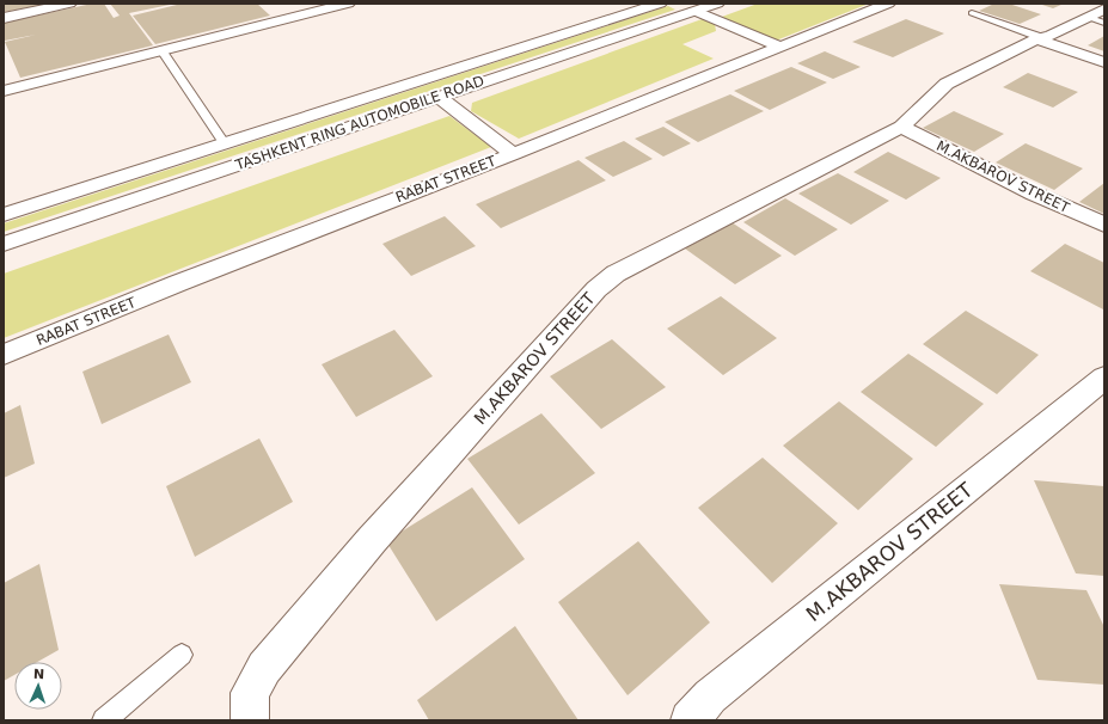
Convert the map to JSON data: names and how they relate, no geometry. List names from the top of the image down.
{
  "streets": {
    "main road": ["TASHKENT RING AUTOMOBILE ROAD", "M.AKBAROV STREET", "RABAT STREET"]
  },
  "north": "top"
}
